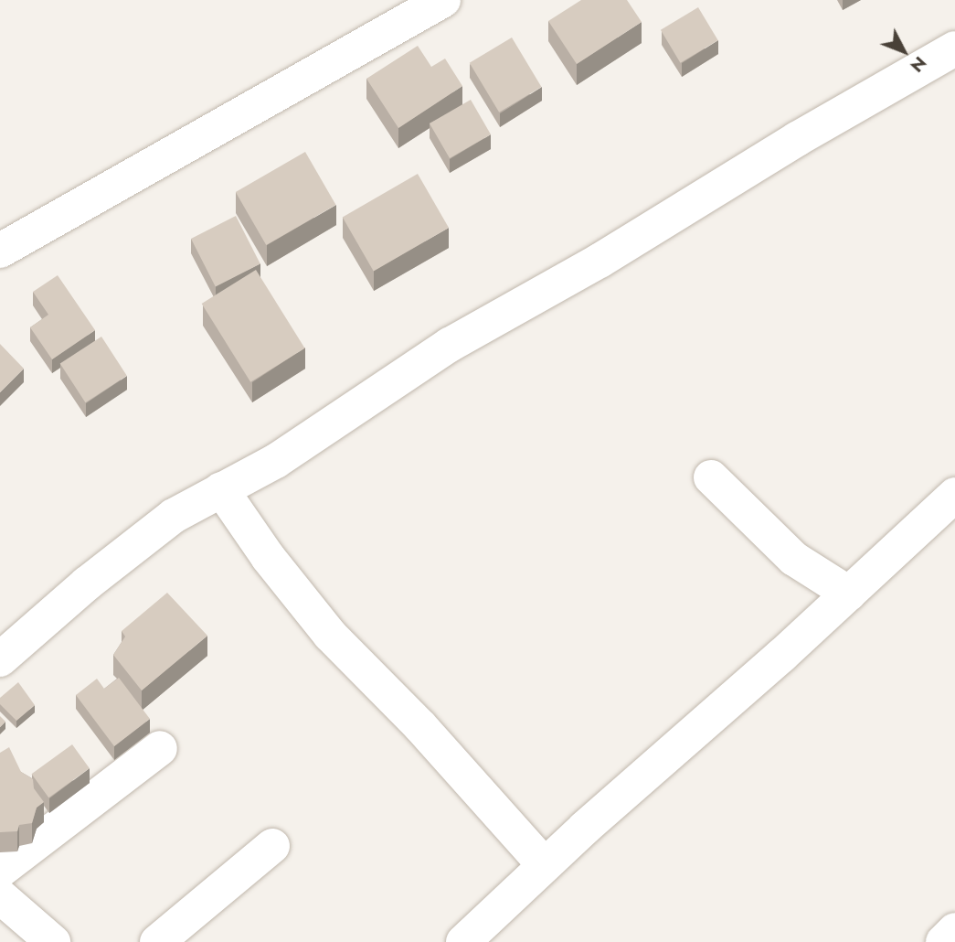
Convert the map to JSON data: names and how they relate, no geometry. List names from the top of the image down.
{
  "north": "bottom right"
}
